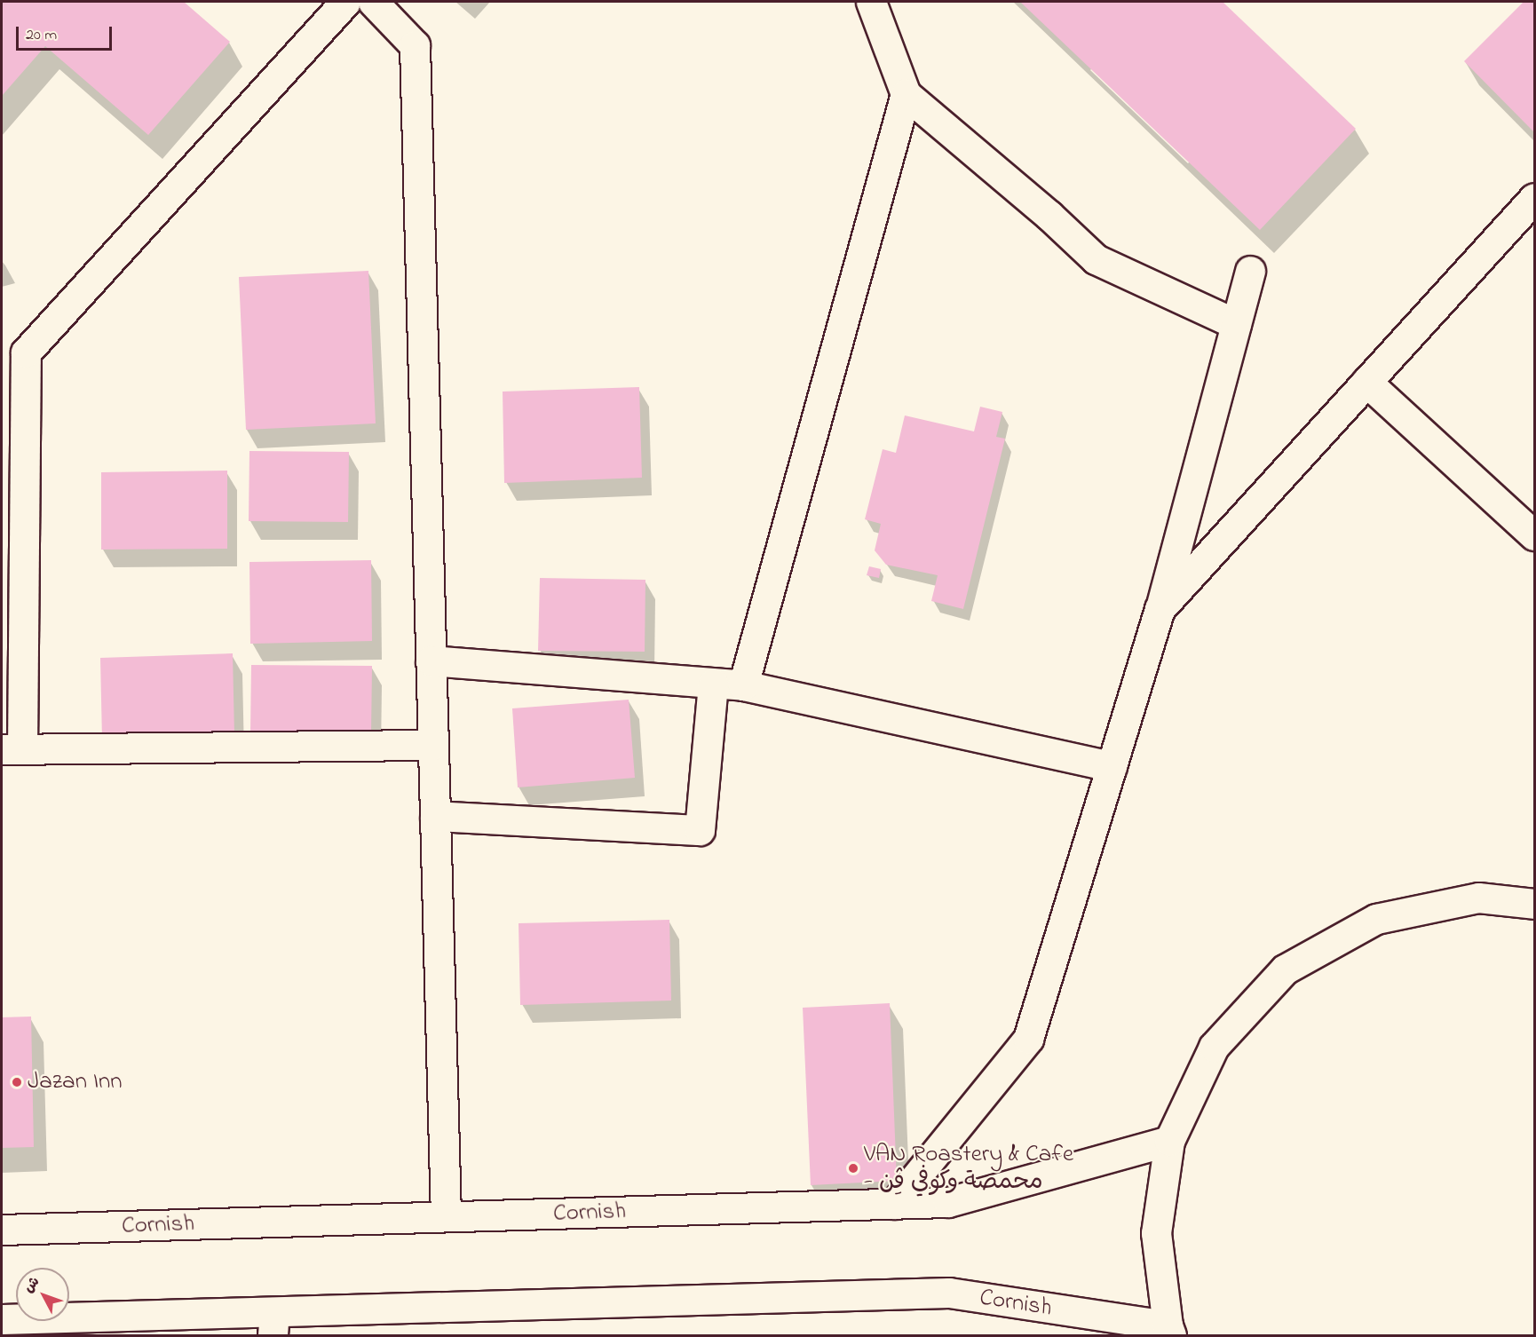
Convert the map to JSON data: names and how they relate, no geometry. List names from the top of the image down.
{
  "streets": {
    "street": ["Cornish"]
  },
  "places": ["Jazan Inn", "VAN Roastery & Cafe - محمصة وكوفي ڤِن"],
  "scale_bar": "20 m",
  "north": "top left"
}
